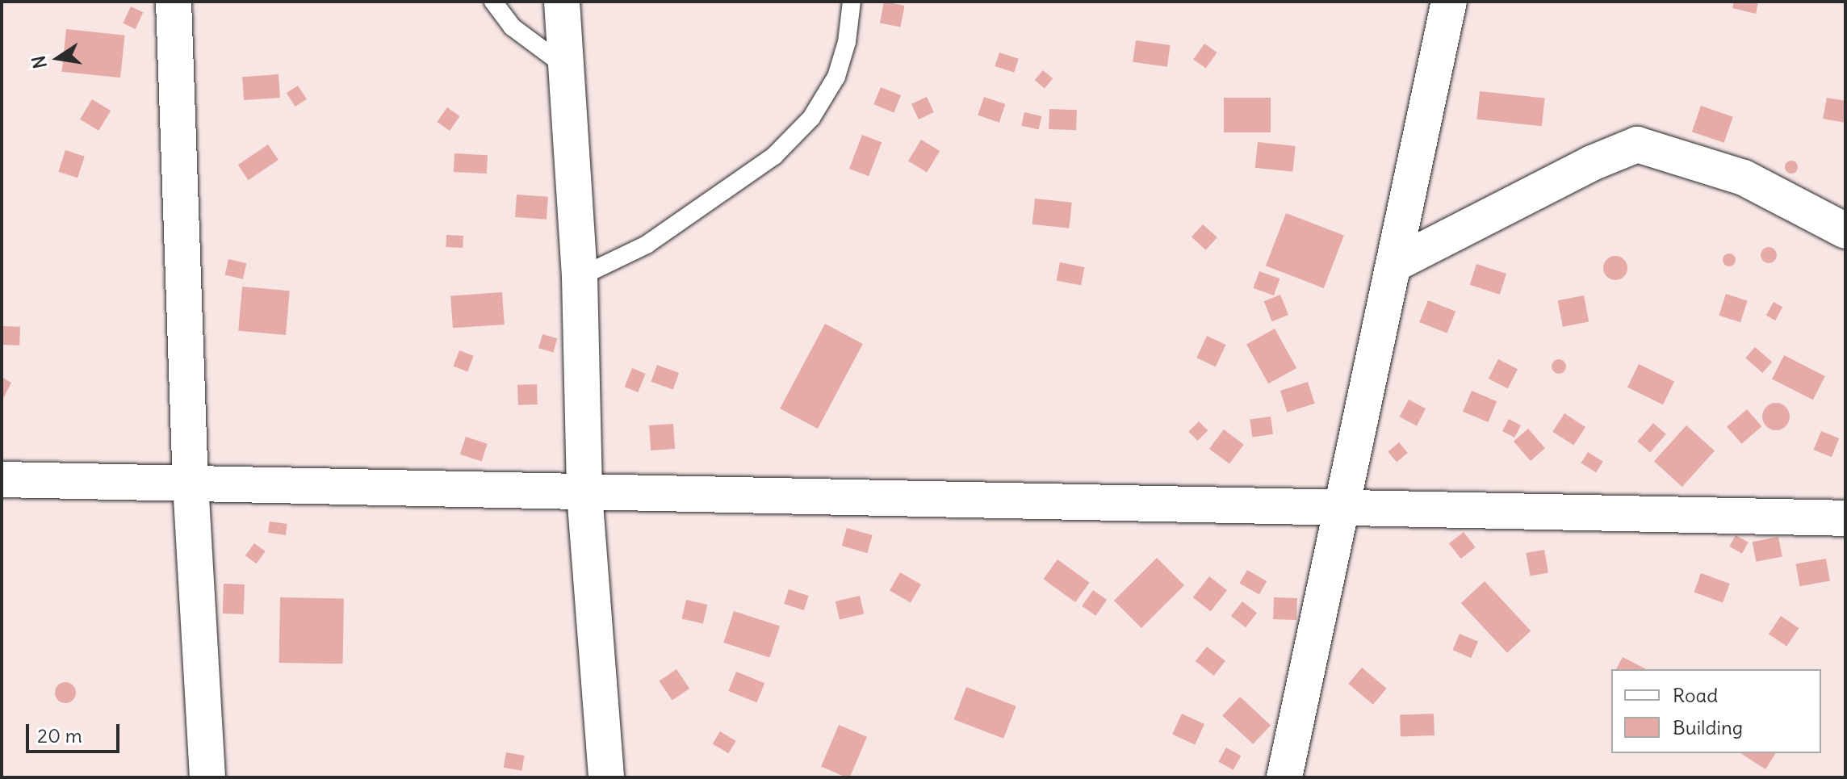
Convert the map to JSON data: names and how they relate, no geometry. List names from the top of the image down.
{
  "legend": ["Road", "Building"],
  "scale_bar": "20 m",
  "north": "left"
}
